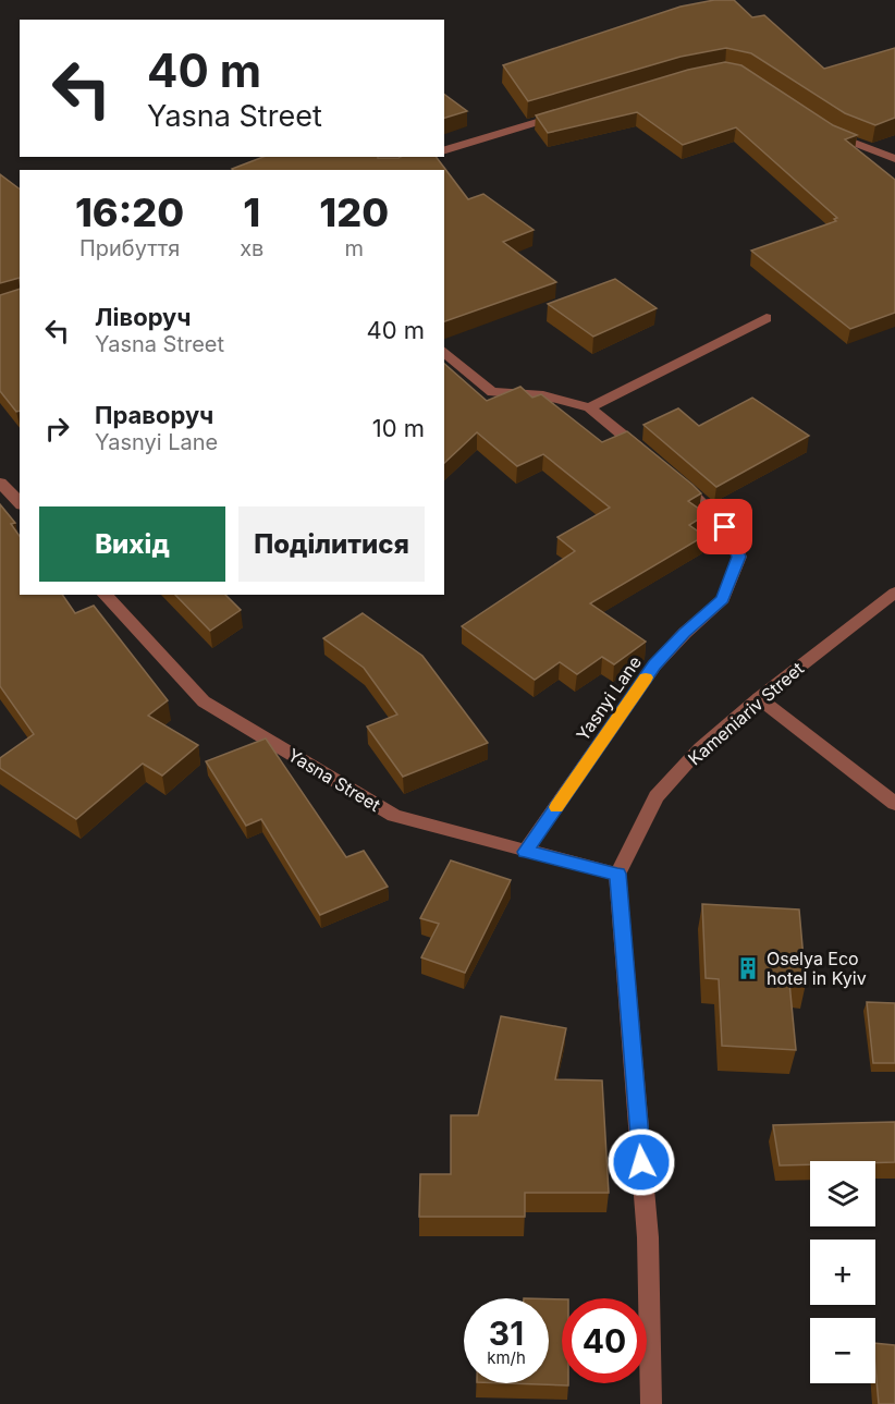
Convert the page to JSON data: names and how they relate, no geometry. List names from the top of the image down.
{
  "streets": {
    "street": ["Yasnyi Lane", "Kameniariv Street", "Yasna Street"]
  },
  "crossings": [
    ["Yasnyi Lane", "Yasna Street"],
    ["Kameniariv Street", "Yasna Street"]
  ],
  "places": {
    "building": ["Oselya Eco hotel in Kyiv"]
  },
  "page": {
    "turn": ["40 m", "Yasna Street"],
    "eta": [
      "16:20",
      "Прибуття",
      "1",
      "хв",
      "120",
      "m"
    ],
    "list": [
      {
        "name": "Ліворуч",
        "note": "Yasna Street",
        "value": "40 m"
      },
      {
        "name": "Праворуч",
        "note": "Yasnyi Lane",
        "value": "10 m"
      }
    ],
    "buttons": ["Вихід", "Поділитися"],
    "map_buttons": ["+", "−"],
    "speed": "31 km/h",
    "limit": "40"
  }
}
